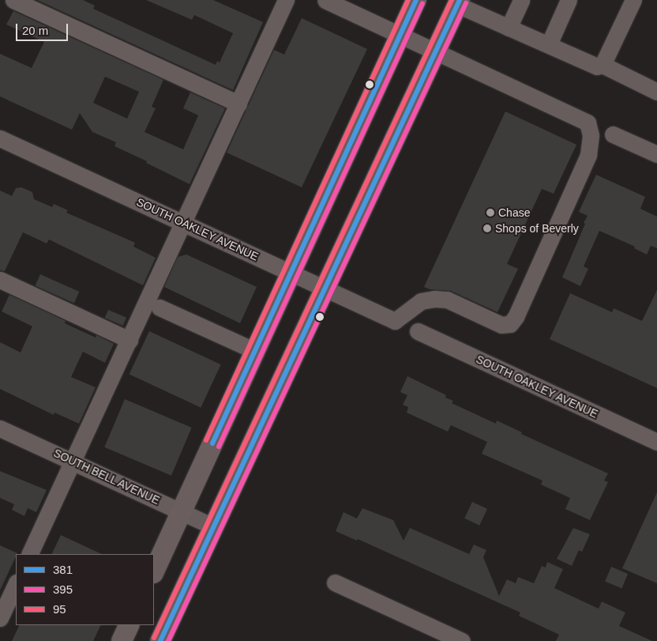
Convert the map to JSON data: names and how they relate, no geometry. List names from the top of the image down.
{
  "streets": {
    "street": ["SOUTH OAKLEY AVENUE", "SOUTH BELL AVENUE"]
  },
  "places": ["Chase", "Shops of Beverly"],
  "lines": ["transit line 381", "transit line 95", "transit line 395"],
  "legend": ["381", "395", "95"],
  "scale_bar": "20 m"
}
